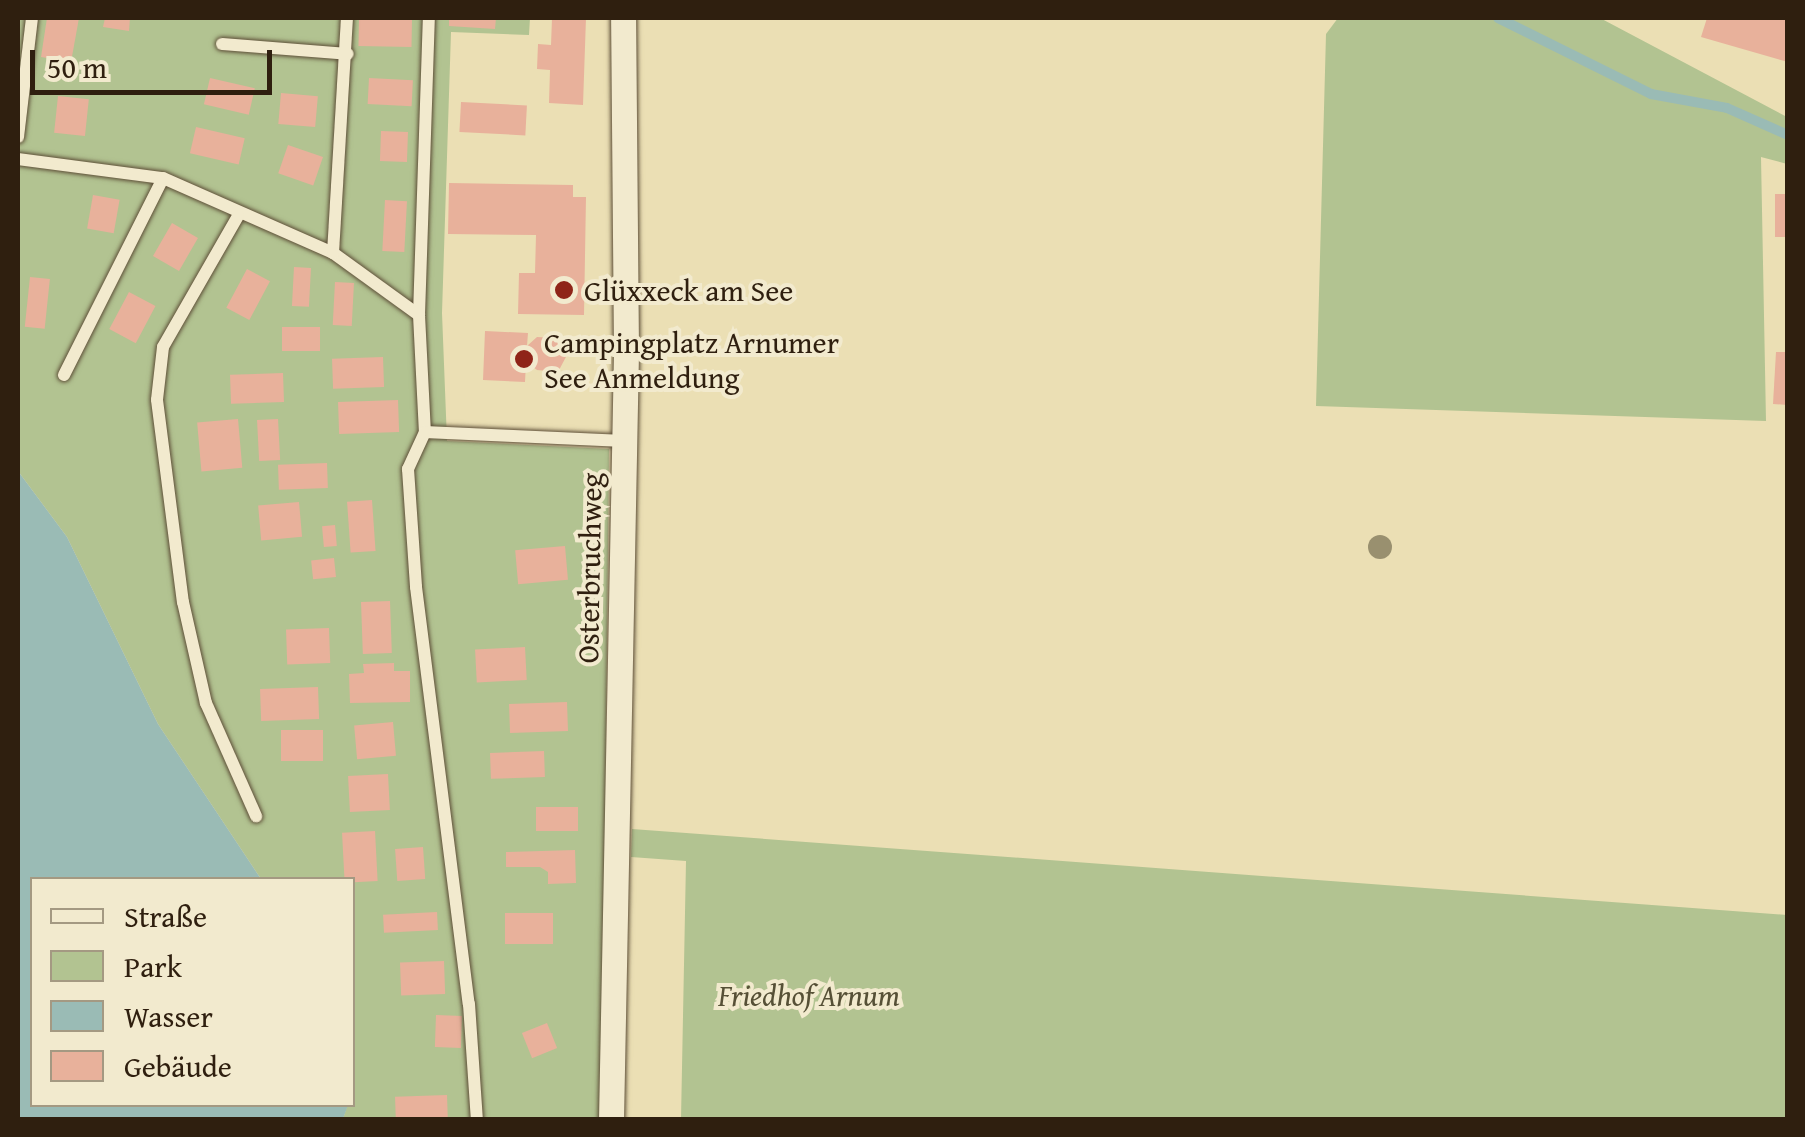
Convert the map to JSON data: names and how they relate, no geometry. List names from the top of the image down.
{
  "streets": {
    "street": ["Osterbruchweg"]
  },
  "parks": ["Friedhof Arnum"],
  "places": ["Glüxxeck am See", "Campingplatz Arnumer See Anmeldung"],
  "legend": [
    "Straße",
    "Park",
    "Wasser",
    "Gebäude"
  ],
  "scale_bar": "50 m"
}
